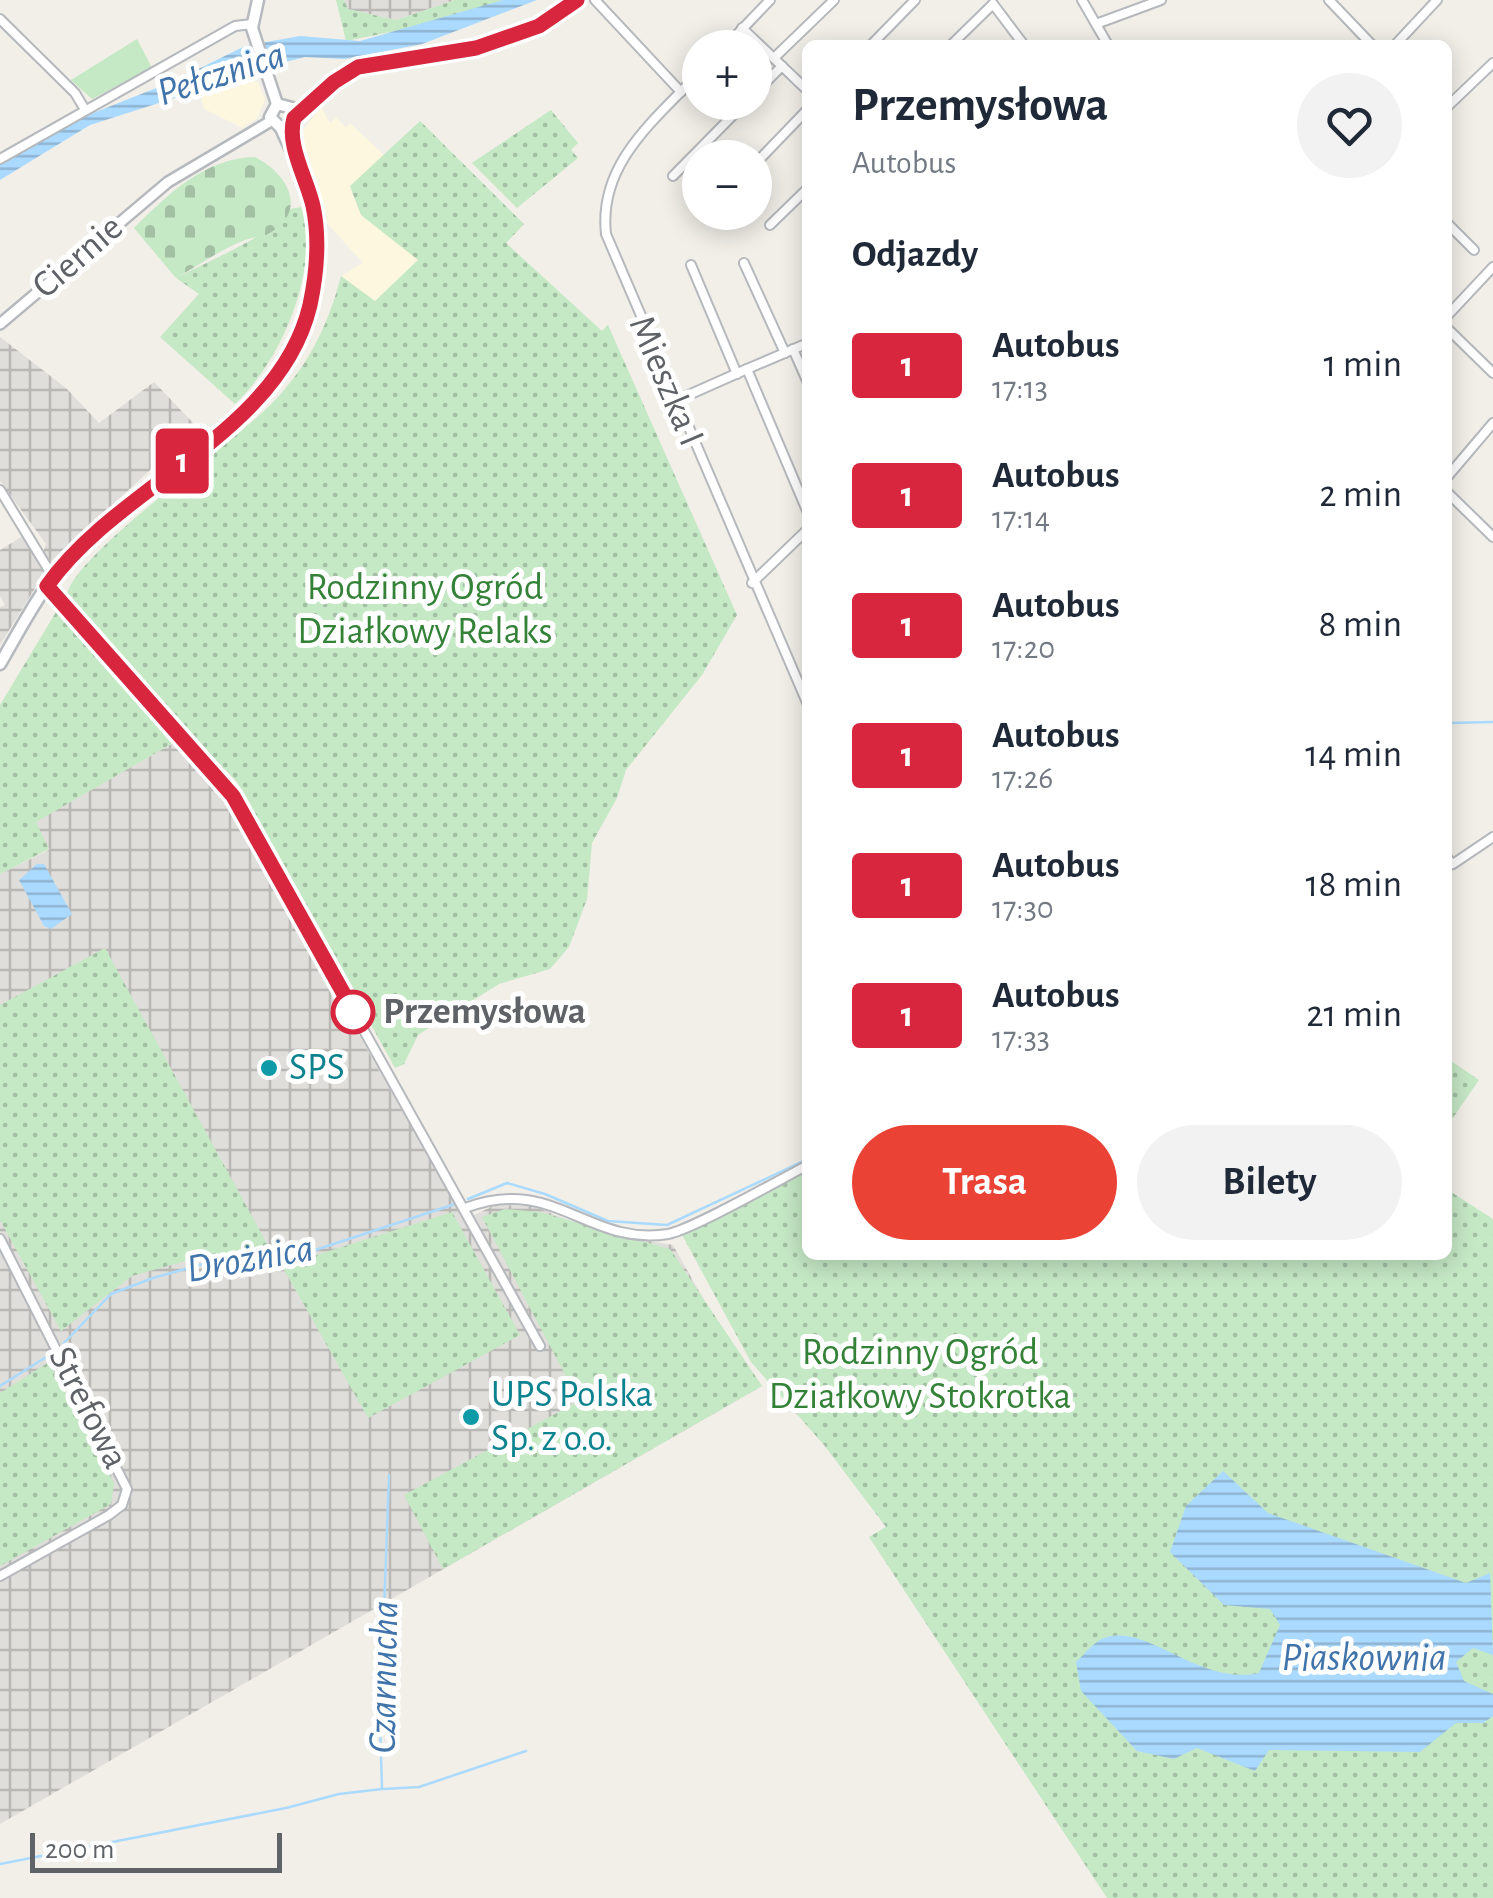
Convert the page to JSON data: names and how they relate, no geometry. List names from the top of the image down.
{
  "streets": {
    "street": ["Ciernie", "Mieszka I", "Strefowa"]
  },
  "water": [
    "Pełcznica",
    "Drożnica",
    "Piaskownia",
    "Czarnucha"
  ],
  "parks": ["Rodzinny Ogród Działkowy Relaks", "Rodzinny Ogród Działkowy Stokrotka"],
  "places": ["Przemysłowa", "SPS", "UPS Polska Sp. z o.o."],
  "lines": ["bus line 1"],
  "scale_bar": "200 m",
  "page": {
    "on_map": "1",
    "map_buttons": ["+", "−"],
    "heading": [
      ["Przemysłowa", "Autobus"],
      "Odjazdy"
    ],
    "list": [
      {
        "mark": "1",
        "name": "Autobus",
        "note": "17:13",
        "value": "1 min"
      },
      {
        "mark": "1",
        "name": "Autobus",
        "note": "17:14",
        "value": "2 min"
      },
      {
        "mark": "1",
        "name": "Autobus",
        "note": "17:20",
        "value": "8 min"
      },
      {
        "mark": "1",
        "name": "Autobus",
        "note": "17:26",
        "value": "14 min"
      },
      {
        "mark": "1",
        "name": "Autobus",
        "note": "17:30",
        "value": "18 min"
      },
      {
        "mark": "1",
        "name": "Autobus",
        "note": "17:33",
        "value": "21 min"
      }
    ],
    "buttons": ["Trasa", "Bilety"],
    "scale": "200 m"
  }
}
